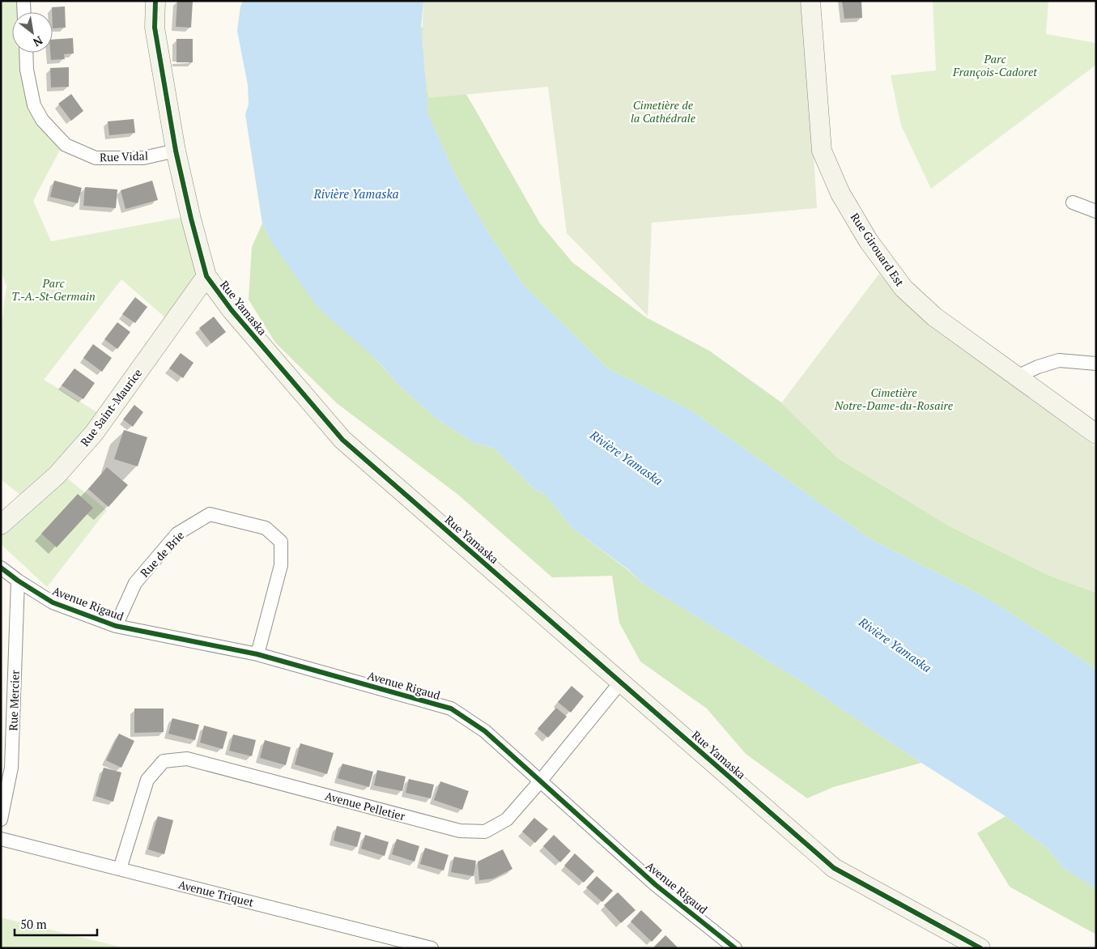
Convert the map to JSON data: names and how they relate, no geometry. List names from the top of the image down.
{
  "streets": {
    "street": [
      "Rue Vidal",
      "Rue Girouard Est",
      "Rue Yamaska",
      "Rue Saint-Maurice",
      "Rue de Brie",
      "Avenue Rigaud",
      "Rue Mercier",
      "Avenue Pelletier",
      "Avenue Triquet"
    ]
  },
  "crossings": [
    ["Rue Vidal", "Rue Yamaska"],
    ["Rue Yamaska", "Rue Saint-Maurice"],
    ["Rue Yamaska", "Avenue Pelletier"],
    ["Rue de Brie", "Avenue Rigaud"],
    ["Avenue Rigaud", "Rue Mercier"],
    ["Avenue Rigaud", "Avenue Pelletier"],
    ["Avenue Pelletier", "Avenue Triquet"]
  ],
  "water": ["Rivière Yamaska"],
  "parks": [
    "Parc François-Cadoret",
    "Cimetière de la Cathédrale",
    "Parc T.-A.-St-Germain",
    "Cimetière Notre-Dame-du-Rosaire"
  ],
  "scale_bar": "50 m",
  "north": "bottom right"
}
